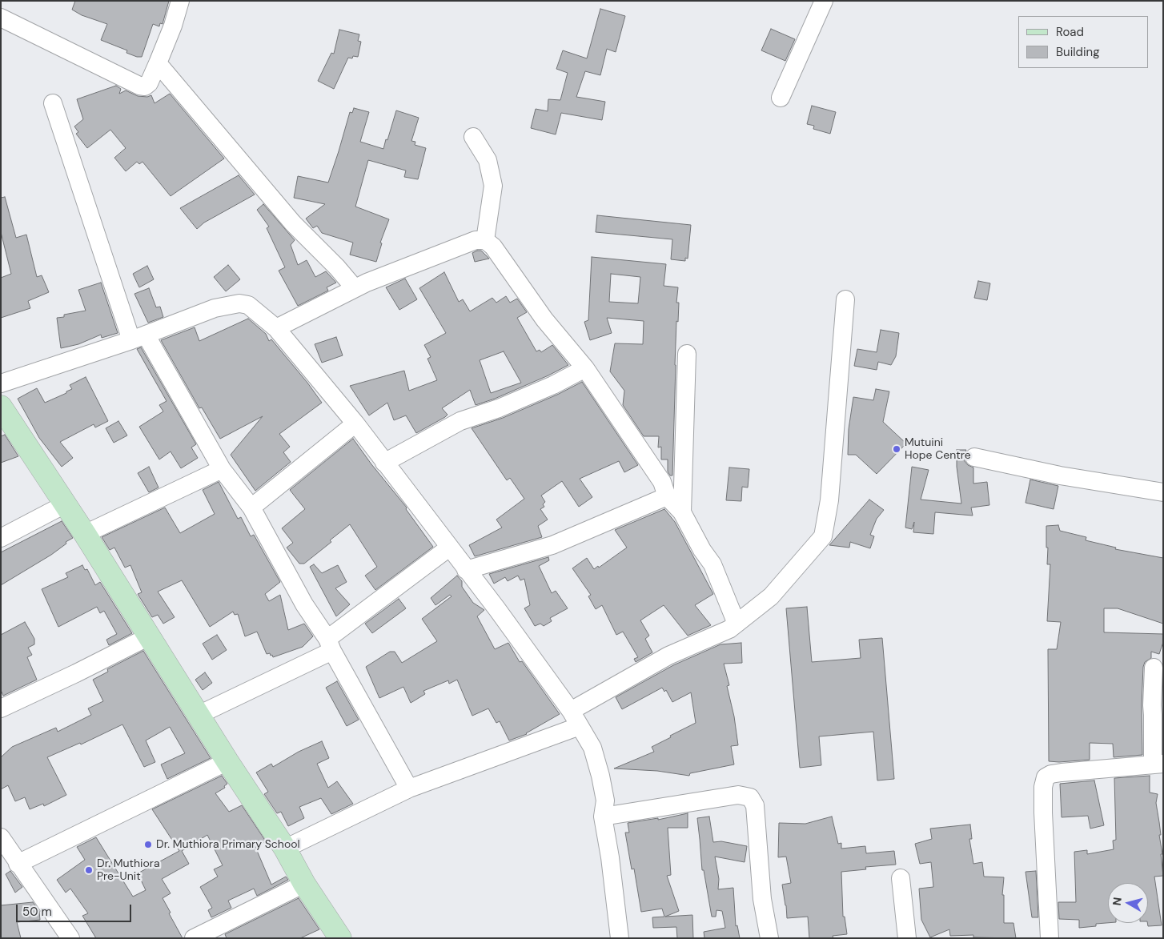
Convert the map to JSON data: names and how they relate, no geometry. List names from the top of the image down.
{
  "places": ["Mutuini Hope Centre", "Dr. Muthiora Primary School", "Dr. Muthiora Pre-Unit"],
  "legend": ["Road", "Building"],
  "scale_bar": "50 m",
  "north": "left"
}
